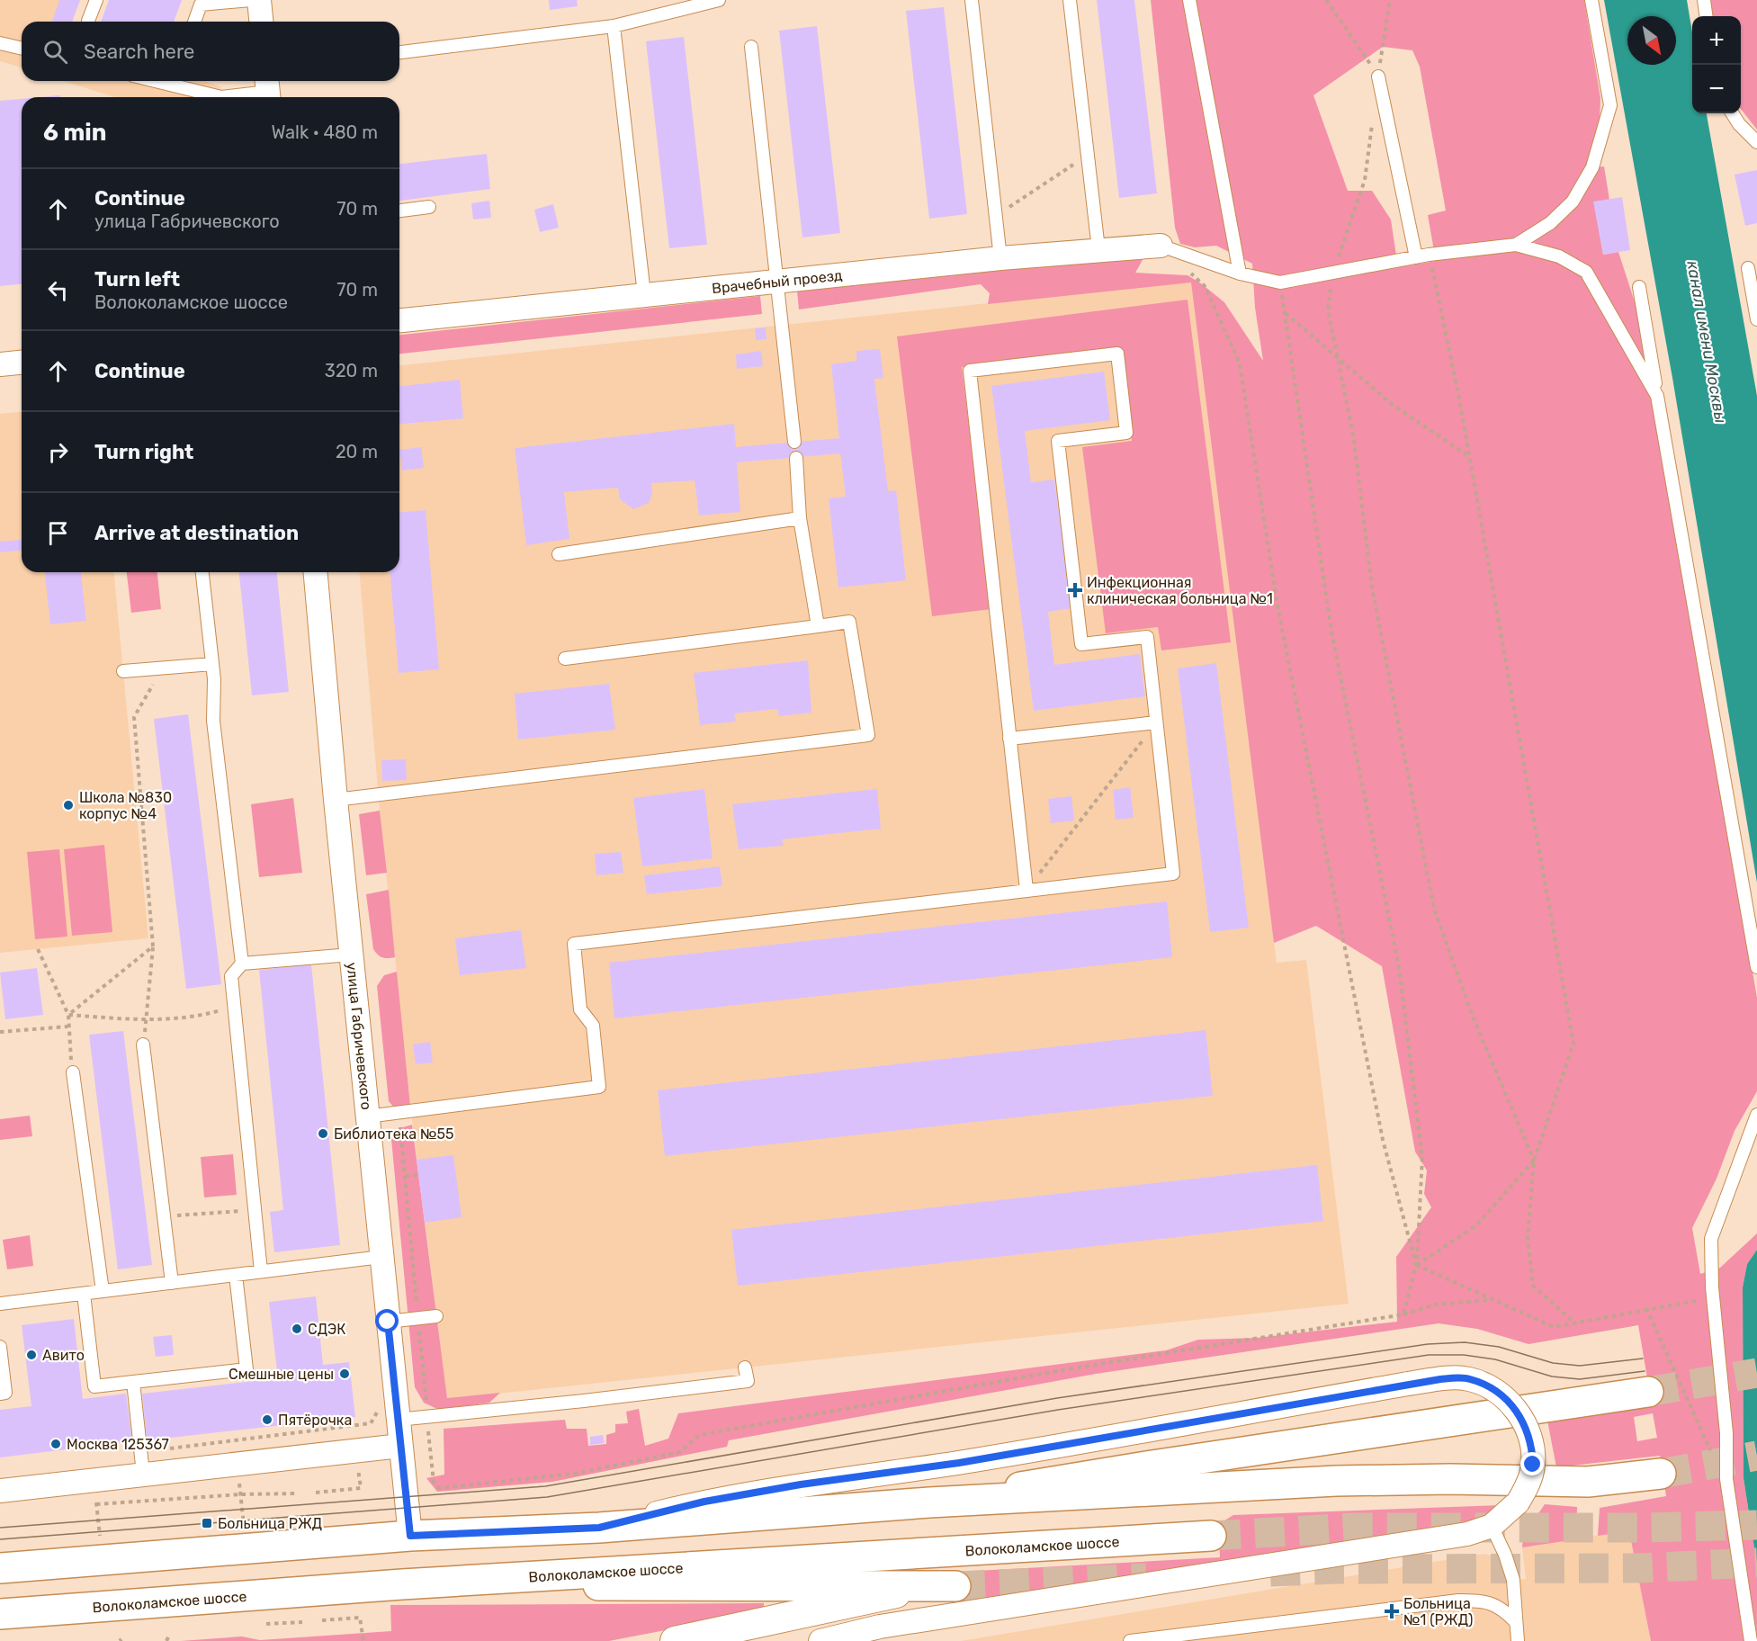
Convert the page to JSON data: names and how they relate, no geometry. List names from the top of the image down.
{
  "streets": {
    "main road": ["Волоколамское шоссе"],
    "street": ["Врачебный проезд", "улица Габричевского"]
  },
  "water": ["канал имени Москвы"],
  "places": {
    "health": ["Инфекционная клиническая больница №1", "Больница №1 (РЖД)"],
    "other": [
      "Школа №830 корпус №4",
      "Библиотека №55",
      "СДЭК",
      "Авито",
      "Смешные цены",
      "Пятёрочка",
      "Москва 125367"
    ],
    "transit": ["Больница РЖД"]
  },
  "north": "bottom right",
  "page": {
    "map_buttons": ["+", "−"],
    "search": "Search here",
    "heading": ["6 min", "Walk · 480 m"],
    "list": [
      ["Continue", "улица Габричевского", "70 m"],
      ["Turn left", "Волоколамское шоссе", "70 m"],
      ["Continue", "320 m"],
      ["Turn right", "20 m"],
      "Arrive at destination"
    ]
  }
}
